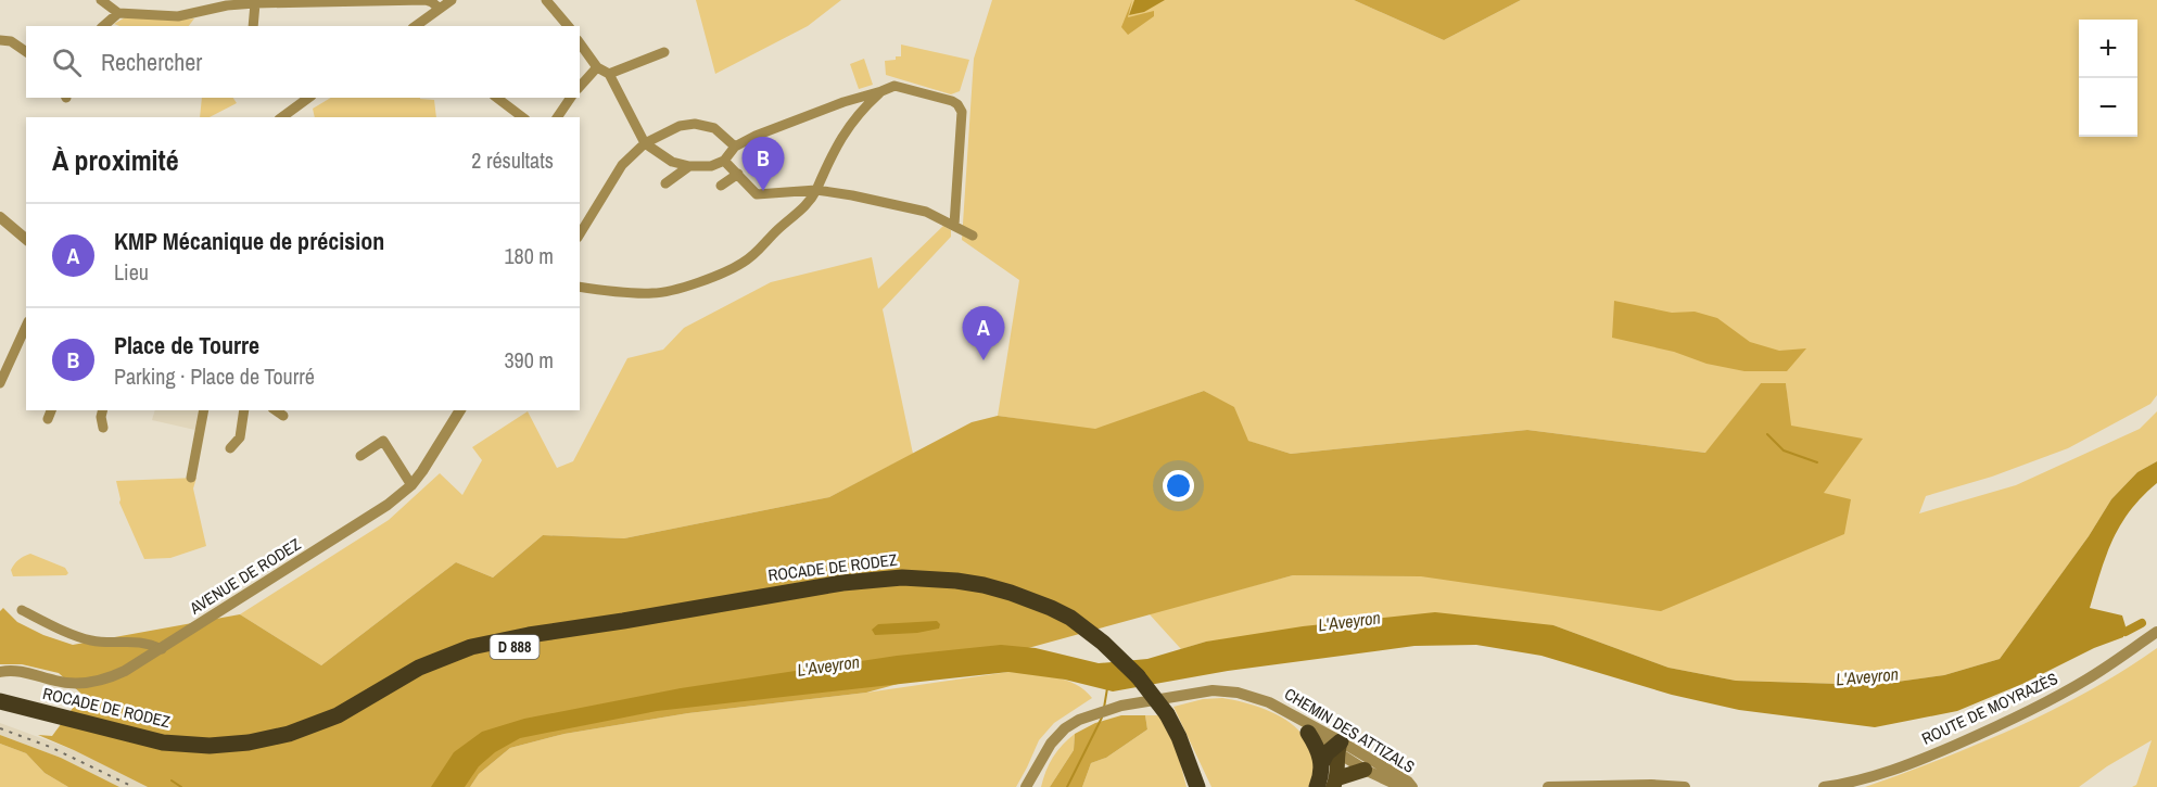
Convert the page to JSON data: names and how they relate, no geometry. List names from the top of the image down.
{
  "streets": {
    "highway": ["ROCADE DE RODEZ", "D 888"],
    "street": ["AVENUE DE RODEZ", "ROUTE DE MOYRAZÈS", "CHEMIN DES ATTIZALS"]
  },
  "water": ["L'Aveyron"],
  "page": {
    "map_buttons": ["+", "−"],
    "search": "Rechercher",
    "heading": ["À proximité", "2 résultats"],
    "pins": ["B", "A"],
    "list": [
      {
        "mark": "A",
        "name": "KMP Mécanique de précision",
        "note": "Lieu",
        "value": "180 m"
      },
      {
        "mark": "B",
        "name": "Place de Tourre",
        "note": "Parking · Place de Tourré",
        "value": "390 m"
      }
    ]
  }
}
